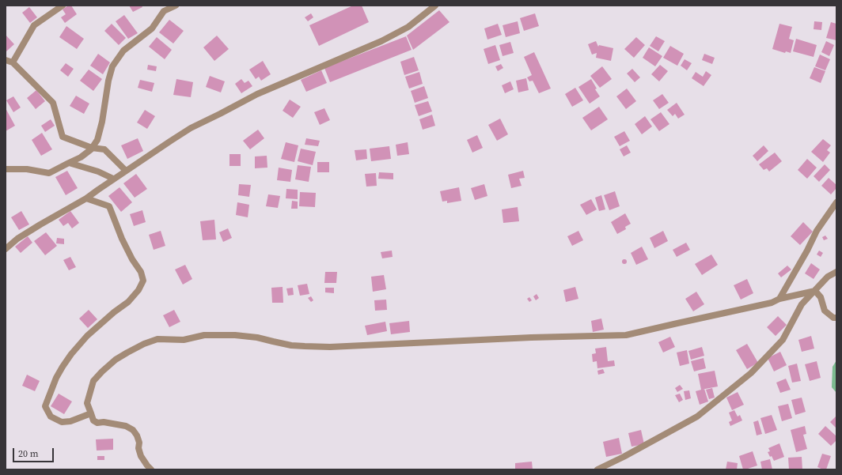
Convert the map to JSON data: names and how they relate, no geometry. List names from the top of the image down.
{
  "scale_bar": "20 m"
}
